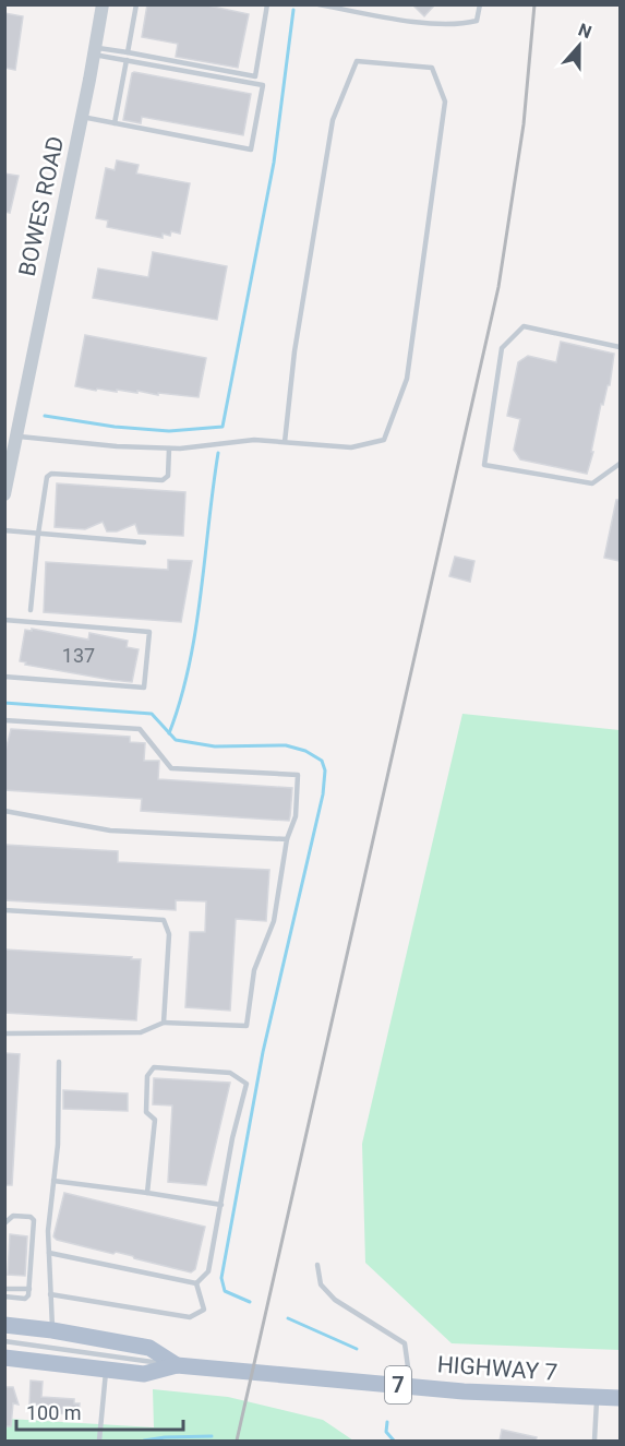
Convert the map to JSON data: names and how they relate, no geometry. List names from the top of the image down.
{
  "streets": {
    "main road": ["HIGHWAY 7", "7"],
    "street": ["BOWES ROAD"]
  },
  "house_numbers": ["137"],
  "scale_bar": "100 m",
  "north": "top"
}
